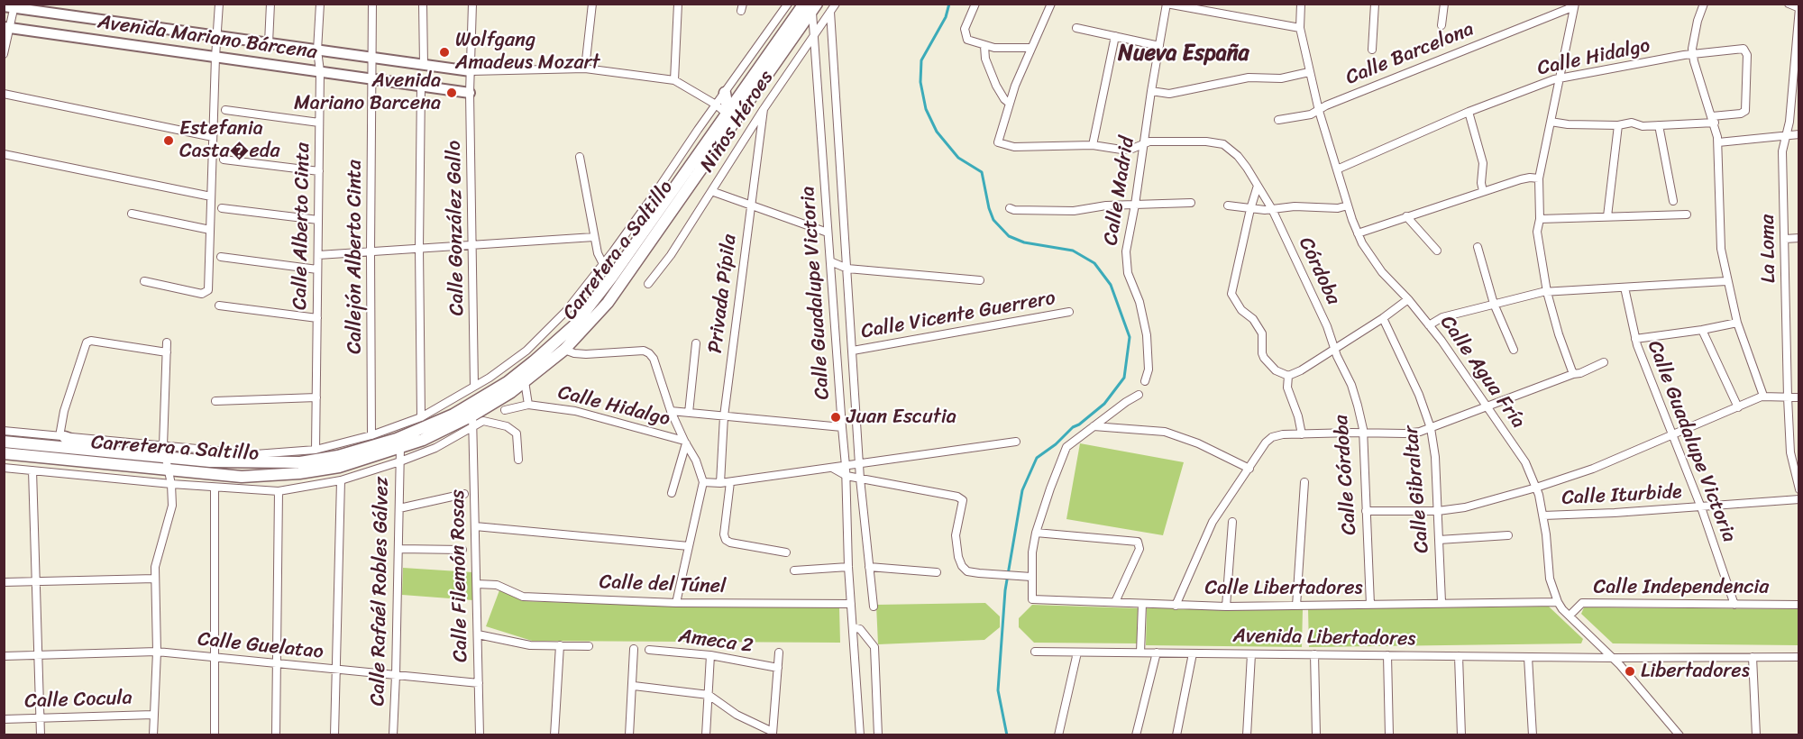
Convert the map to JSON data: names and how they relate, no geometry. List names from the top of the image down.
{
  "streets": {
    "main road": ["Carretera a Saltillo"],
    "street": [
      "Avenida Mariano Bárcena",
      "Calle Barcelona",
      "Calle Hidalgo",
      "Niños Héroes",
      "Calle Madrid",
      "Calle Alberto Cinta",
      "Calle González Gallo",
      "La Loma",
      "Callejón Alberto Cinta",
      "Córdoba",
      "Calle Guadalupe Victoria",
      "Privada Pípila",
      "Calle Vicente Guerrero",
      "Calle Agua Fría",
      "Calle Córdoba",
      "Calle Gibraltar",
      "Calle Iturbide",
      "Calle Filemón Rosas",
      "Calle del Túnel",
      "Calle Independencia",
      "Calle Libertadores",
      "Calle Rafaél Robles Gálvez",
      "Avenida Libertadores",
      "Ameca 2",
      "Calle Guelatao",
      "Calle Cocula"
    ]
  },
  "crossings": [
    ["Avenida Mariano Bárcena", "Calle Alberto Cinta"],
    ["Avenida Mariano Bárcena", "Calle González Gallo"],
    ["Avenida Mariano Bárcena", "Callejón Alberto Cinta"],
    ["Calle Barcelona", "Calle Agua Fría"],
    ["Calle Hidalgo", "Calle Agua Fría"],
    ["Niños Héroes", "Calle Guadalupe Victoria"],
    ["Niños Héroes", "Privada Pípila"],
    ["Calle Madrid", "Córdoba"],
    ["Calle Alberto Cinta", "Carretera a Saltillo"],
    ["Calle González Gallo", "Carretera a Saltillo"],
    ["Carretera a Saltillo", "Callejón Alberto Cinta"],
    ["Carretera a Saltillo", "Calle Guadalupe Victoria"],
    ["Carretera a Saltillo", "Calle Filemón Rosas"],
    ["Carretera a Saltillo", "Calle Rafaél Robles Gálvez"],
    ["Córdoba", "Calle Córdoba"],
    ["Calle Guadalupe Victoria", "Calle Vicente Guerrero"],
    ["Calle Guadalupe Victoria", "Calle Iturbide"],
    ["Calle Guadalupe Victoria", "Calle del Túnel"],
    ["Calle Guadalupe Victoria", "Calle Independencia"],
    ["Calle Agua Fría", "Calle Iturbide"],
    ["Calle Agua Fría", "Calle Independencia"],
    ["Calle Agua Fría", "Calle Libertadores"],
    ["Calle Agua Fría", "Avenida Libertadores"],
    ["Calle Córdoba", "Calle Libertadores"],
    ["Calle Gibraltar", "Calle Libertadores"],
    ["Calle Filemón Rosas", "Calle del Túnel"],
    ["Calle Filemón Rosas", "Calle Guelatao"],
    ["Calle Rafaél Robles Gálvez", "Calle Guelatao"]
  ],
  "districts": ["Nueva España"],
  "places": [
    "Wolfgang Amadeus Mozart",
    "Avenida Mariano Barcena",
    "Estefania Casta�eda",
    "Juan Escutia",
    "Libertadores"
  ]
}
